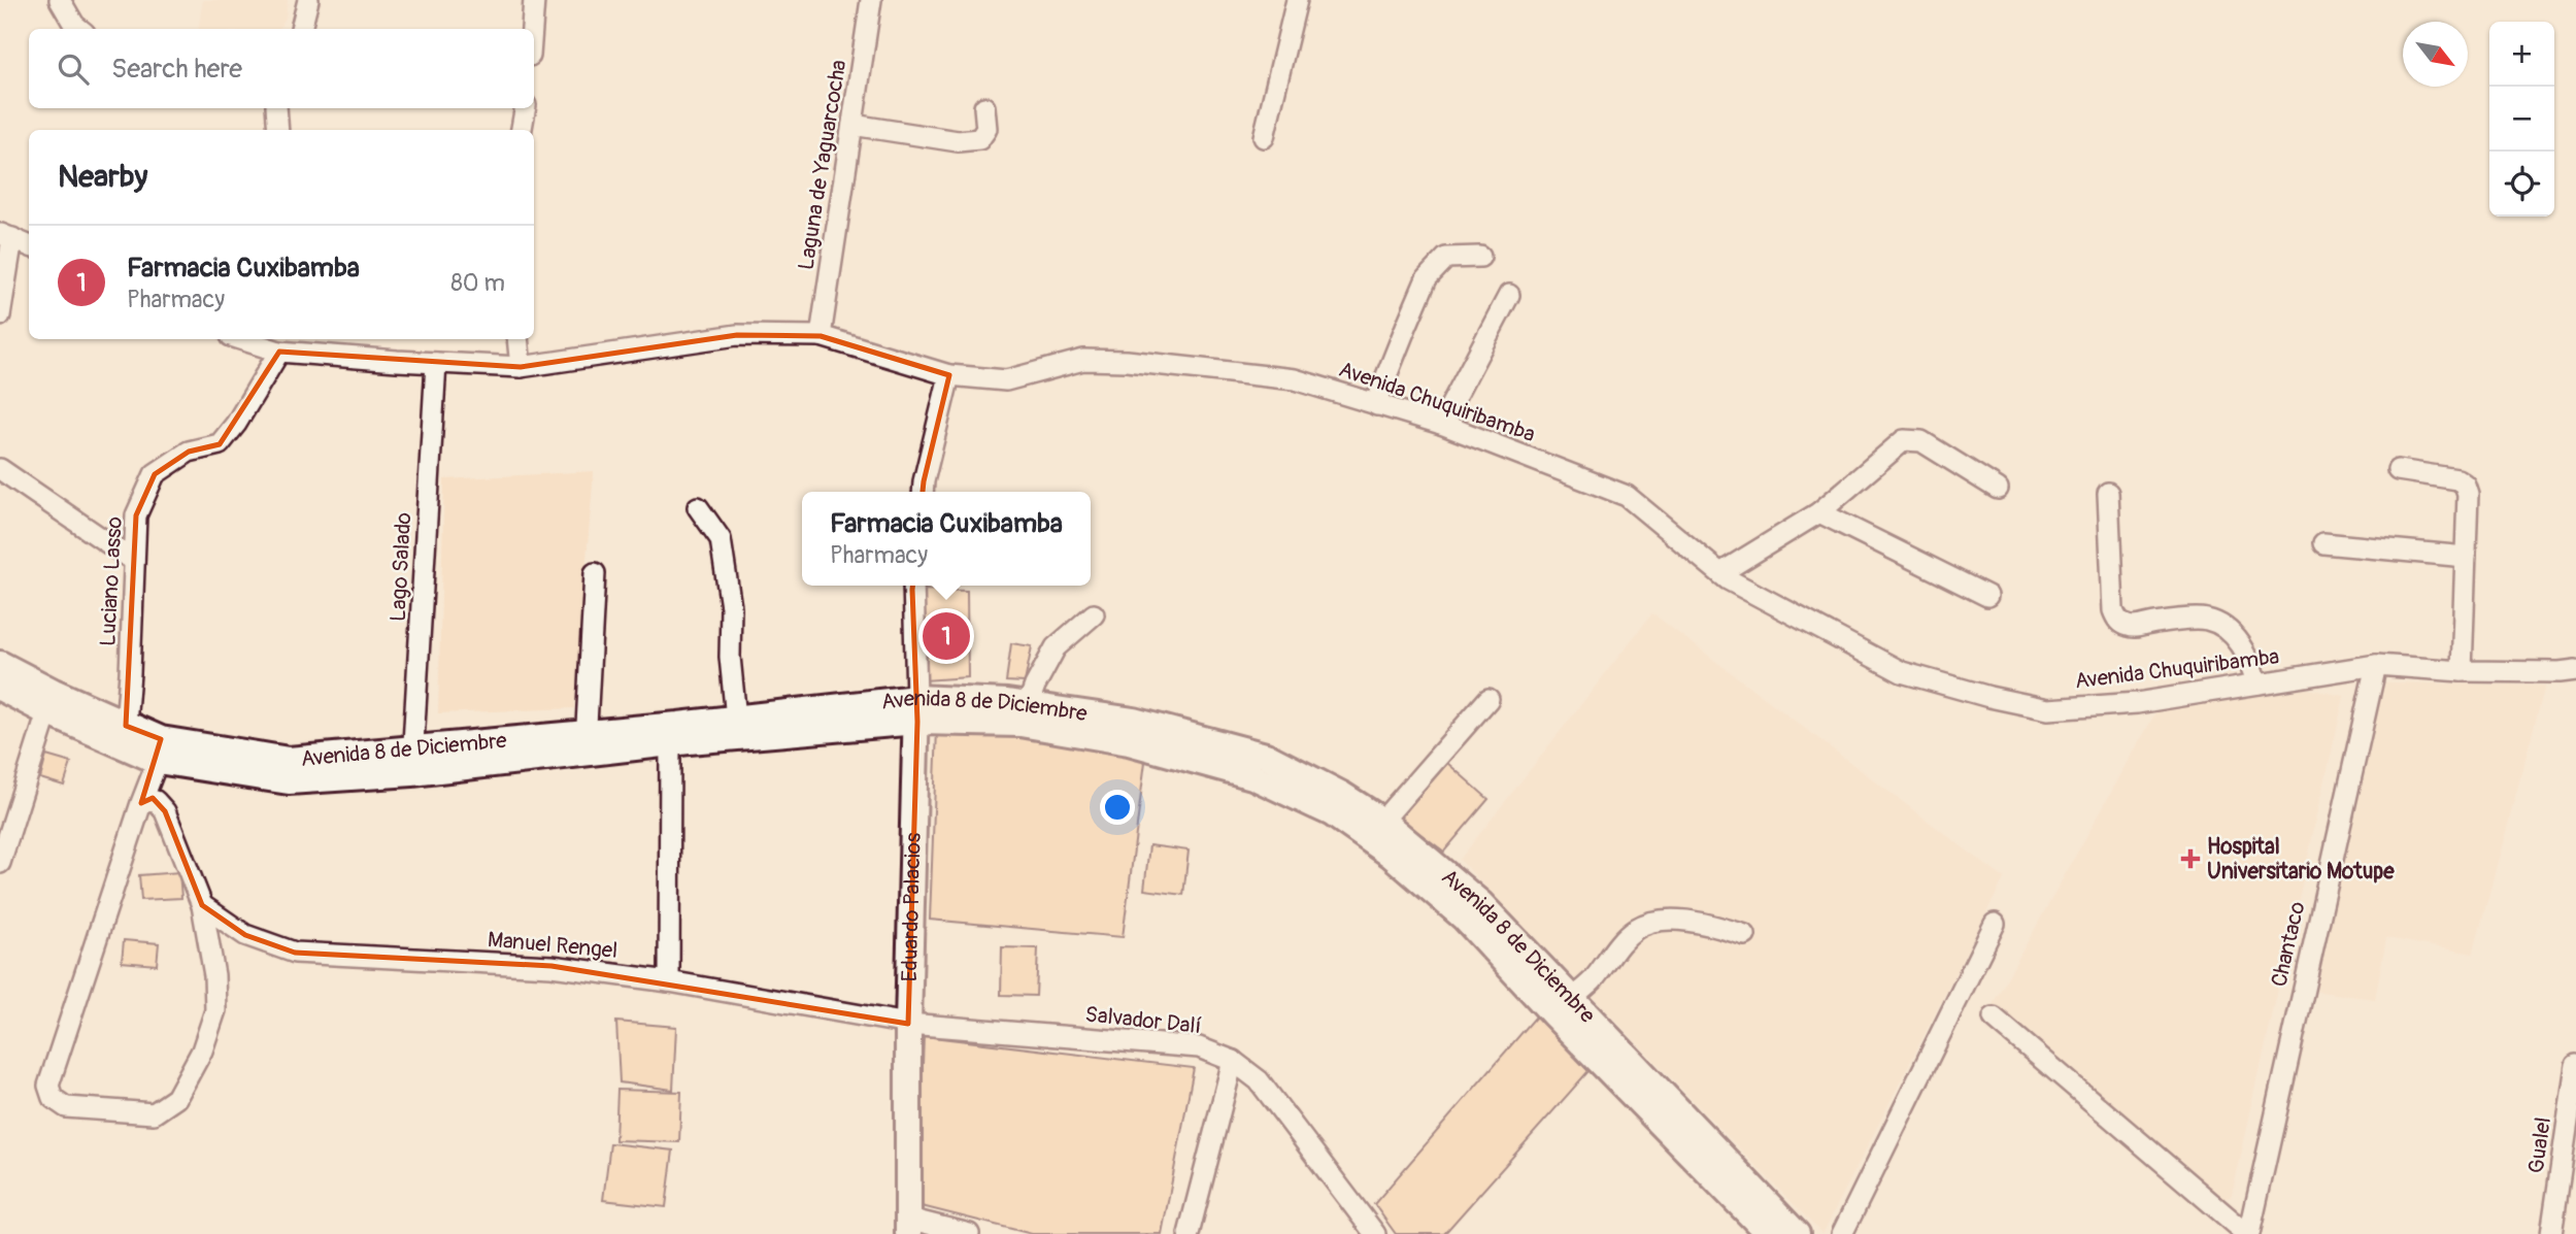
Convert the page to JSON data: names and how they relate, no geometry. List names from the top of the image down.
{
  "streets": {
    "main road": ["Avenida 8 de Diciembre", "Eduardo Palacios"],
    "street": [
      "Laguna de Yaguarcocha",
      "Avenida Chuquiribamba",
      "Lago Salado",
      "Luciano Lasso",
      "Chantaco",
      "Manuel Rengel",
      "Salvador Dalí",
      "Gualel"
    ]
  },
  "crossings": [
    ["Laguna de Yaguarcocha", "Avenida Chuquiribamba"],
    ["Avenida Chuquiribamba", "Lago Salado"],
    ["Avenida Chuquiribamba", "Luciano Lasso"],
    ["Avenida Chuquiribamba", "Chantaco"],
    ["Lago Salado", "Avenida 8 de Diciembre"],
    ["Luciano Lasso", "Avenida 8 de Diciembre"],
    ["Avenida 8 de Diciembre", "Eduardo Palacios"],
    ["Eduardo Palacios", "Manuel Rengel"],
    ["Eduardo Palacios", "Salvador Dalí"],
    ["Manuel Rengel", "Salvador Dalí"]
  ],
  "places": {
    "health": ["Hospital Universitario Motupe"]
  },
  "north": "bottom right",
  "page": {
    "map_buttons": ["+", "−"],
    "search": "Search here",
    "heading": "Nearby",
    "list": [
      {
        "mark": "1",
        "name": "Farmacia Cuxibamba",
        "note": "Pharmacy",
        "value": "80 m"
      }
    ],
    "popup": ["Farmacia Cuxibamba", "Pharmacy"],
    "pins": "1"
  }
}
